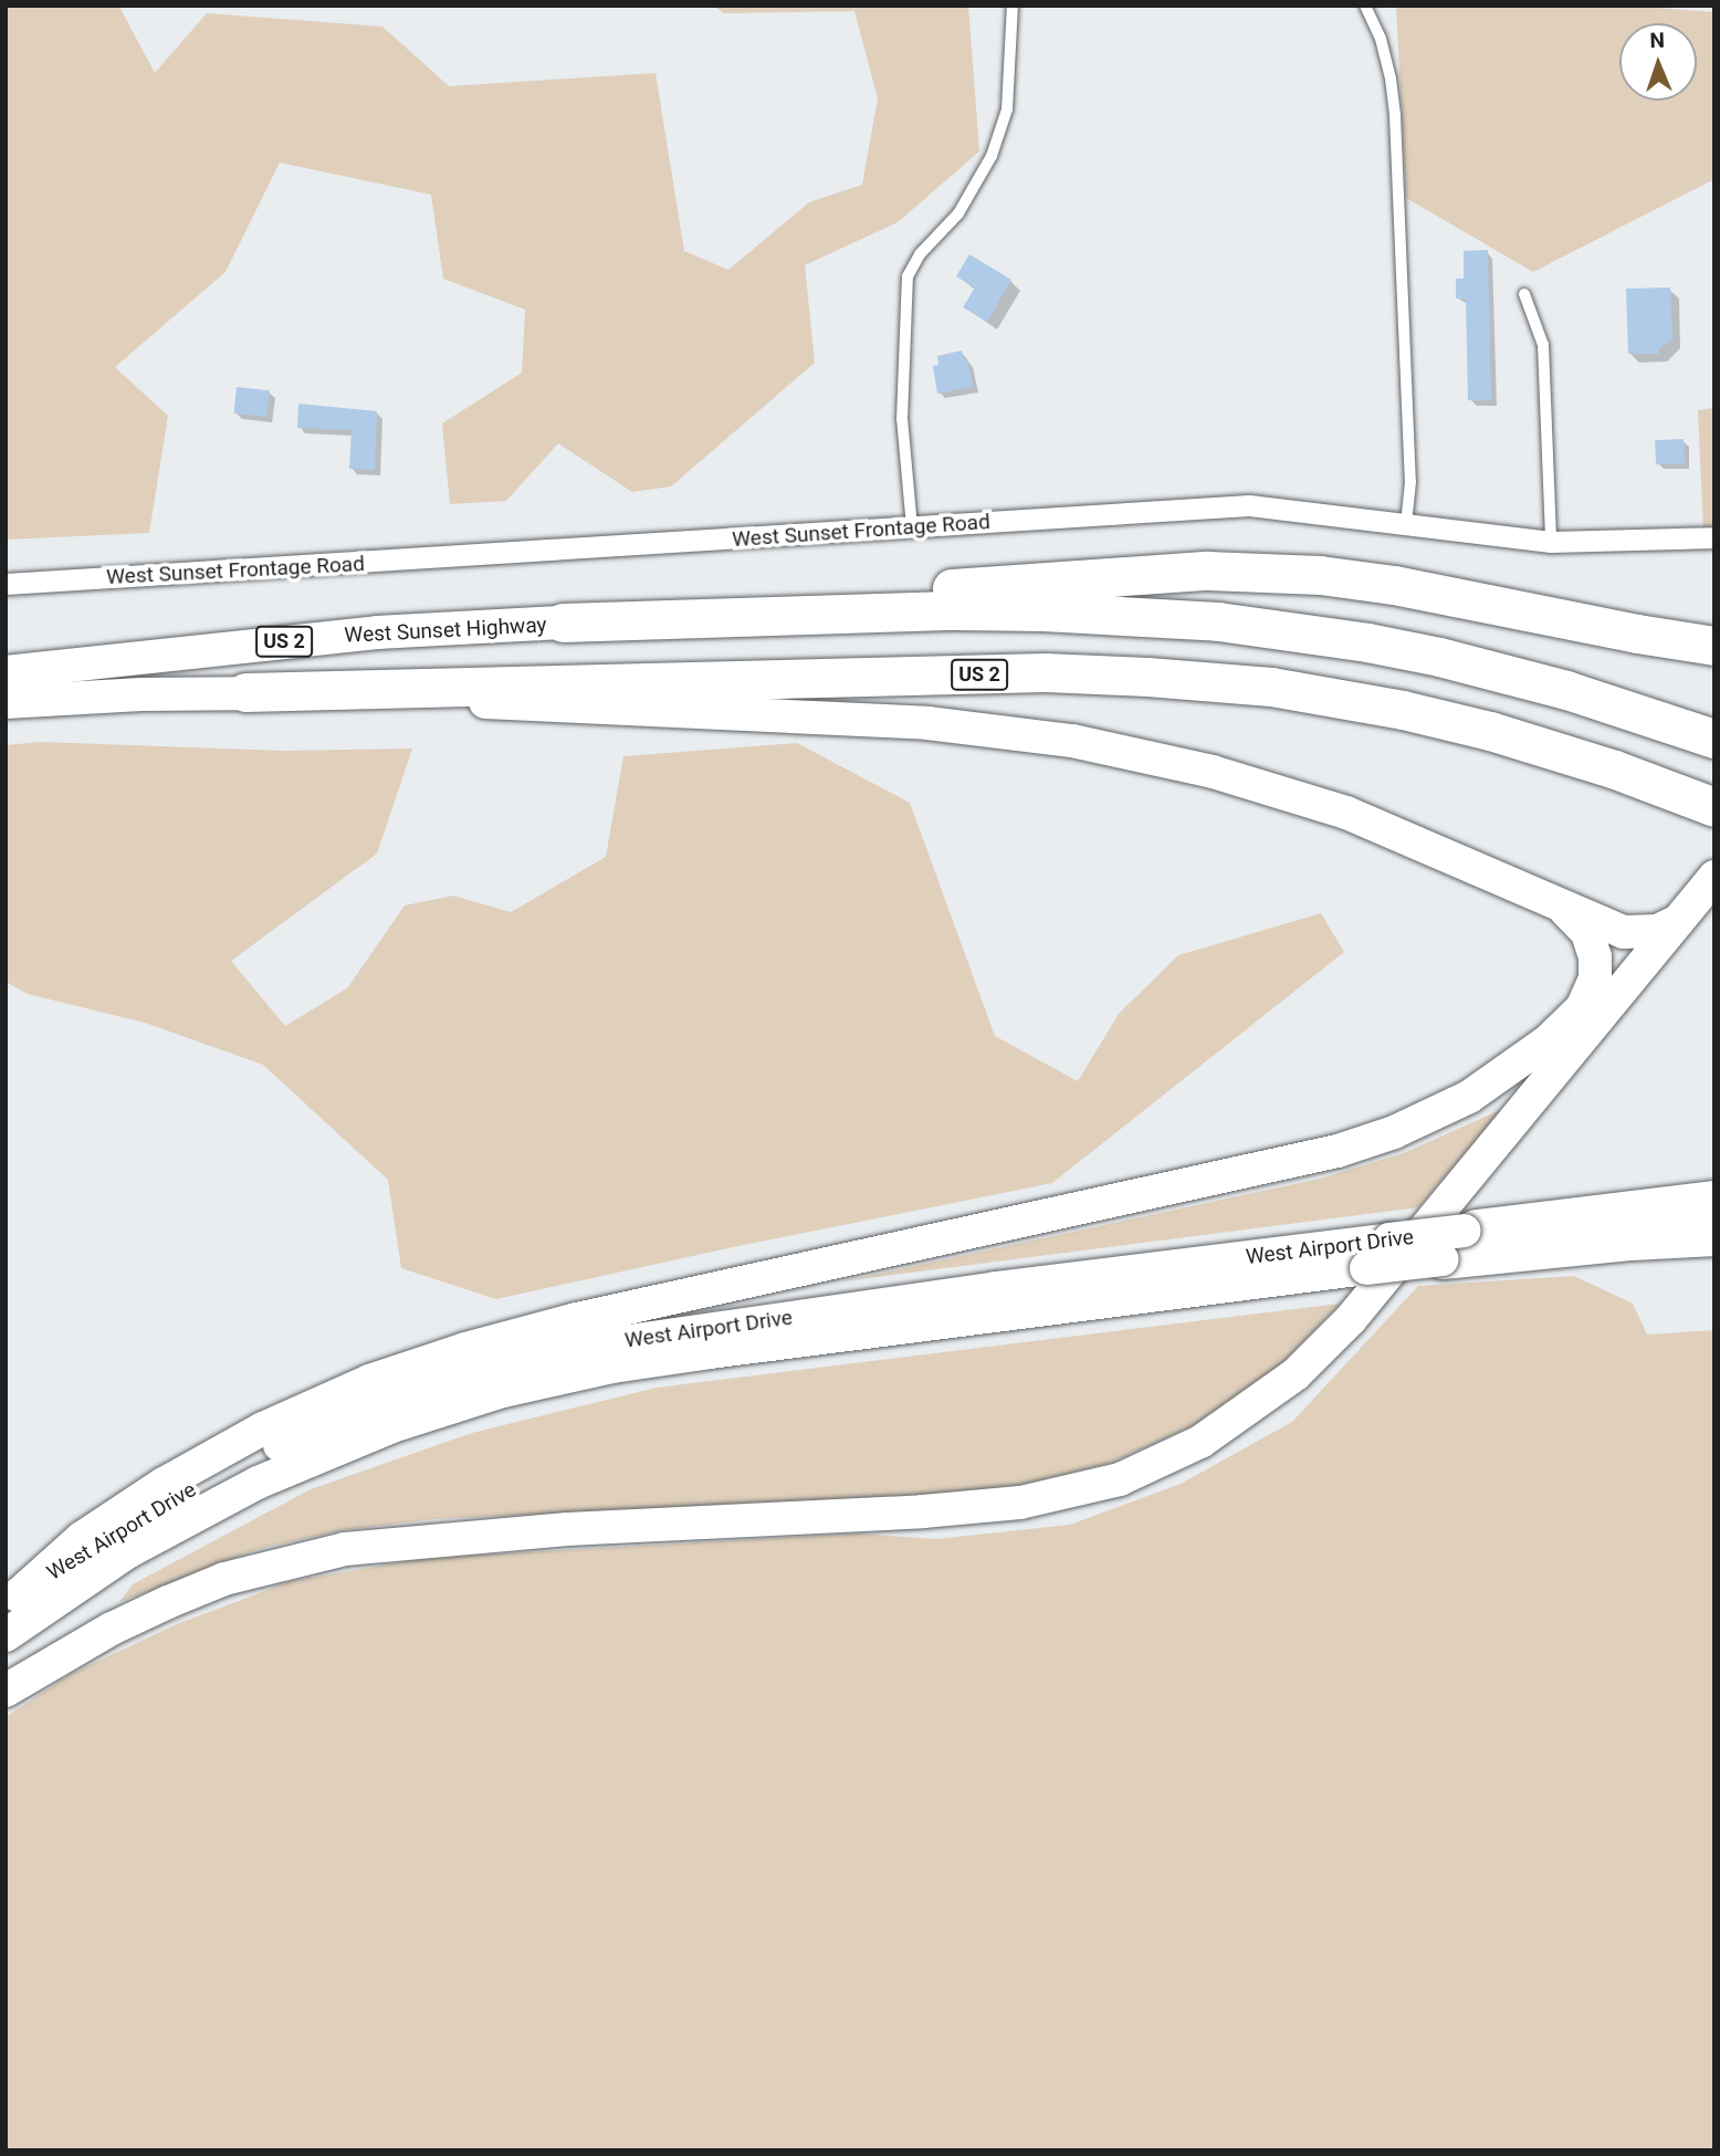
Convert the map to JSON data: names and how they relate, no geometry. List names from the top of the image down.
{
  "streets": {
    "highway": ["US 2"],
    "main road": ["West Sunset Highway", "West Airport Drive"],
    "street": ["West Sunset Frontage Road"]
  },
  "crossings": [
    ["West Sunset Highway", "US 2"]
  ],
  "north": "top"
}
